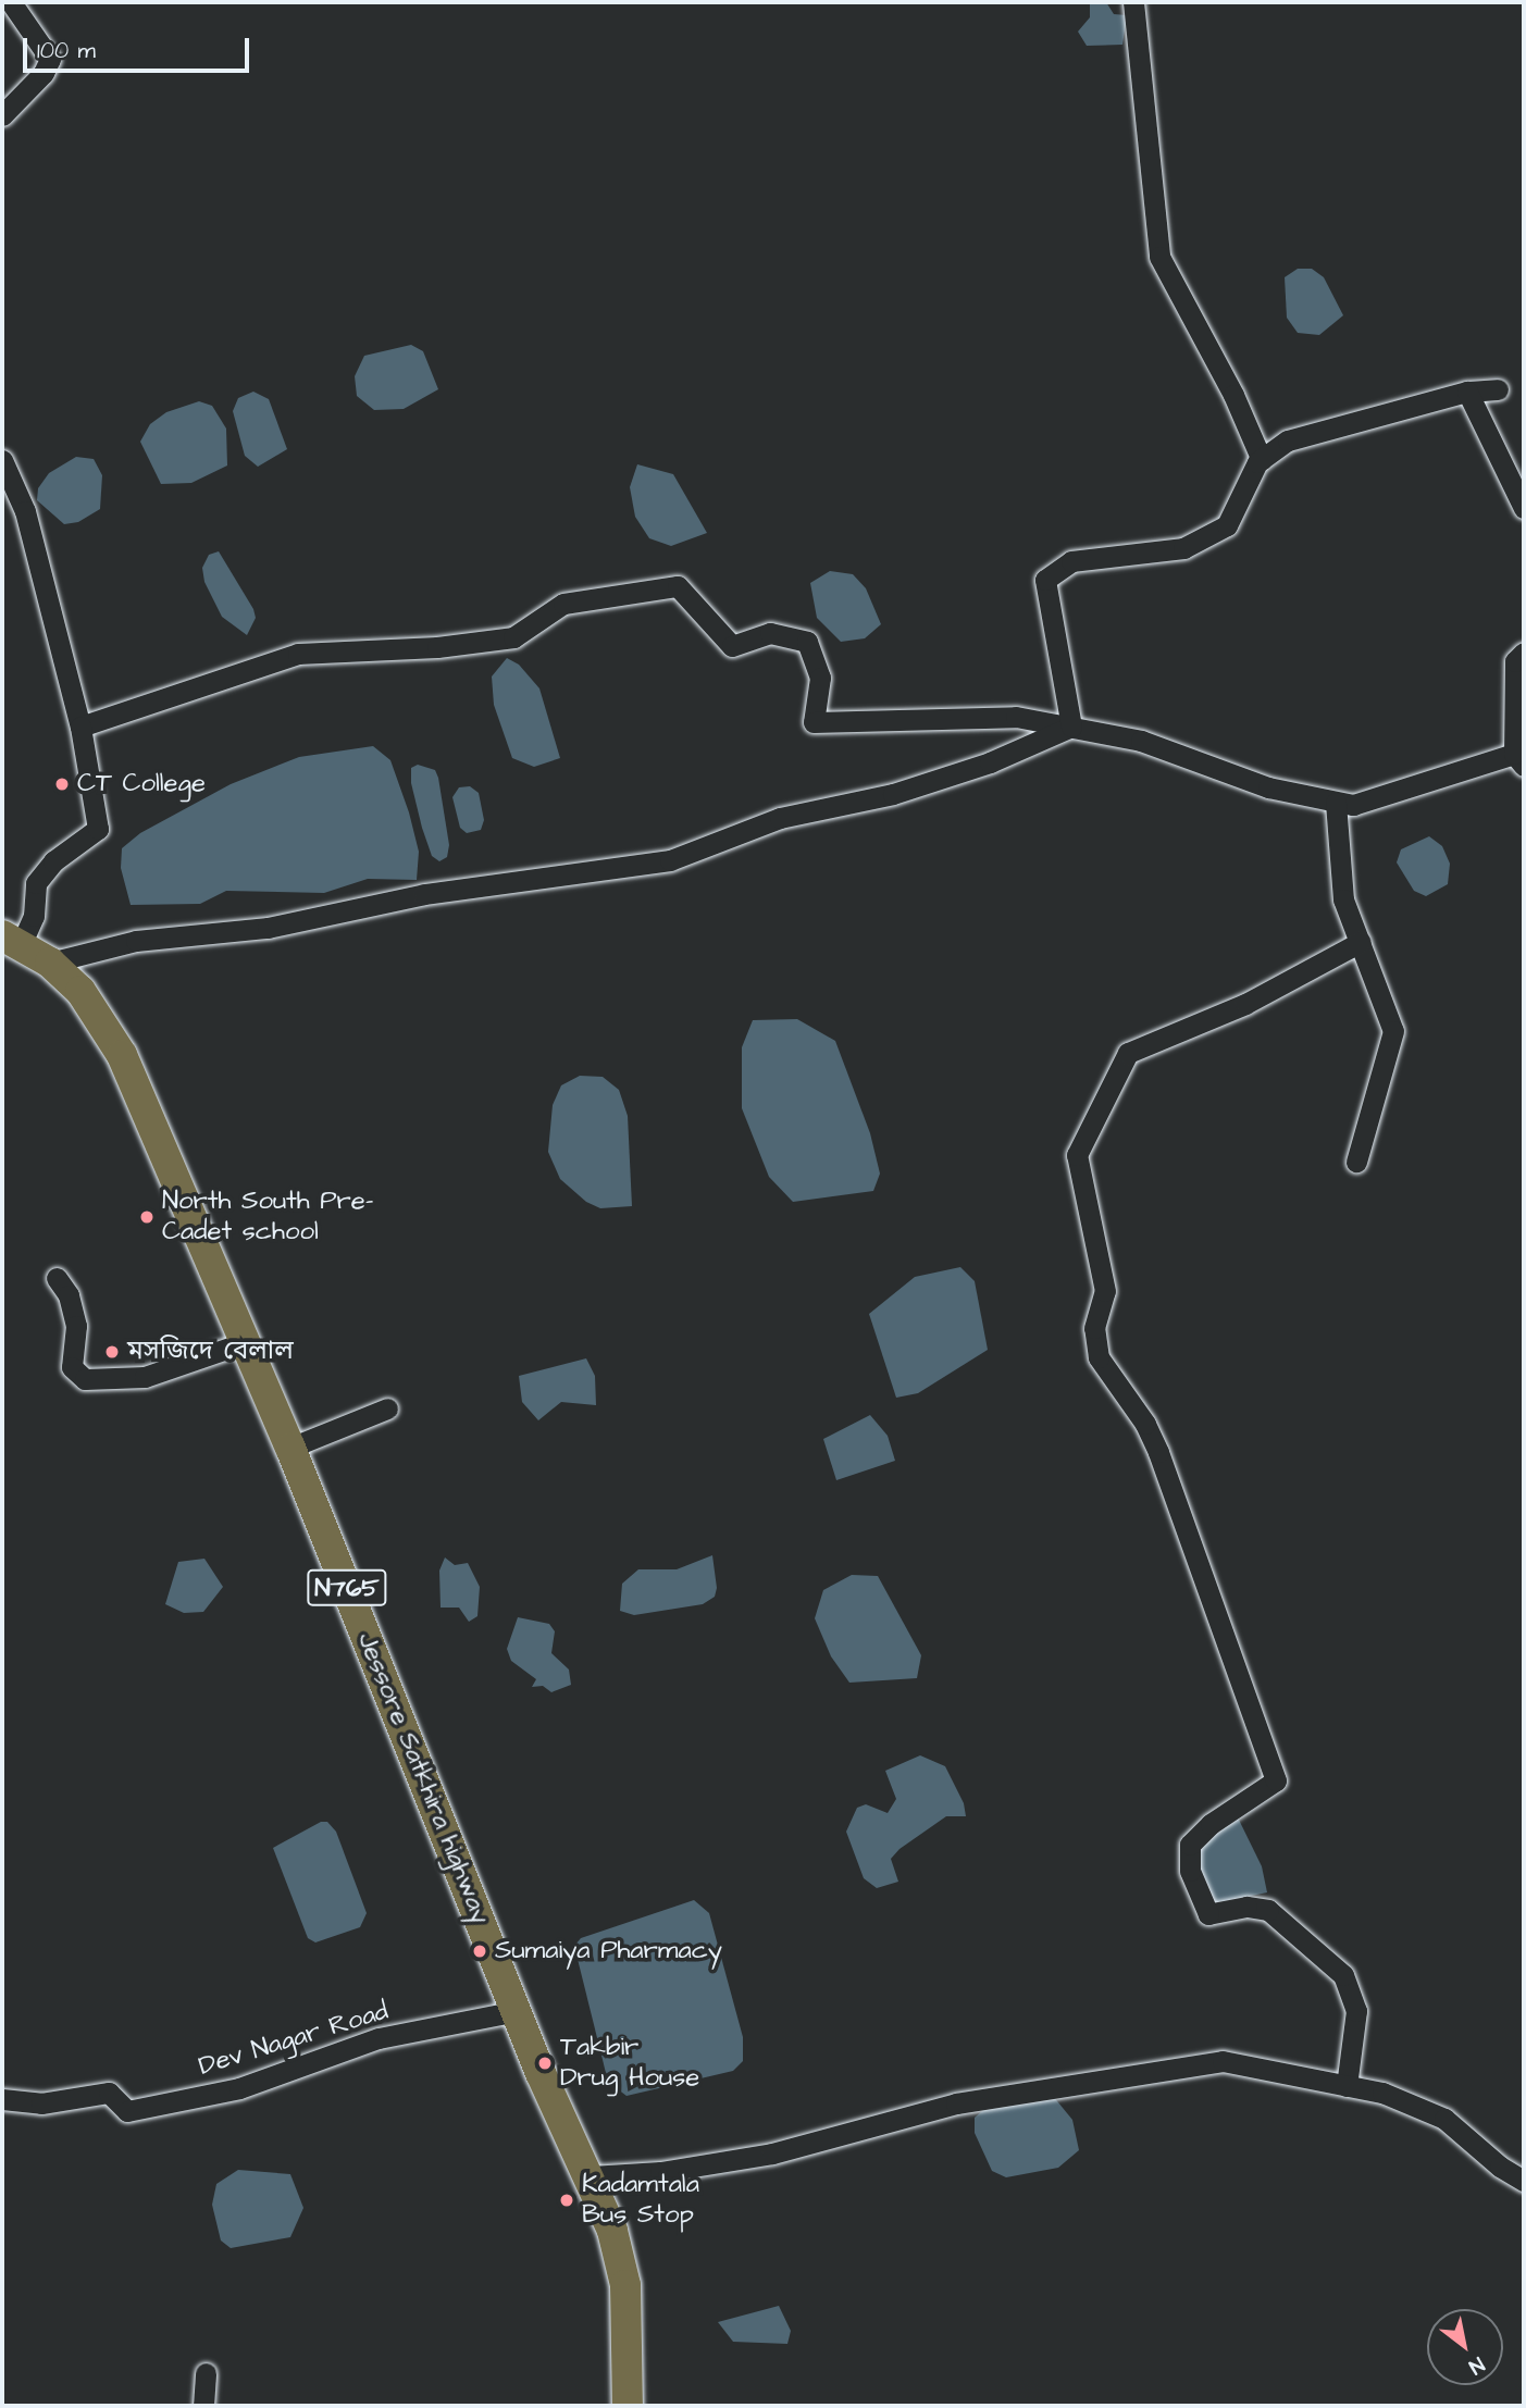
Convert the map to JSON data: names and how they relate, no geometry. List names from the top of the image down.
{
  "streets": {
    "highway": ["N765", "Jessore Satkhira highway"],
    "street": ["Dev Nagar Road"]
  },
  "crossings": [
    ["Jessore Satkhira highway", "Dev Nagar Road"]
  ],
  "places": [
    "CT College",
    "North South Pre- Cadet school",
    "মসজিদে বেলাল",
    "Sumaiya Pharmacy",
    "Takbir Drug House",
    "Kadamtala Bus Stop"
  ],
  "scale_bar": "100 m",
  "north": "bottom right"
}
